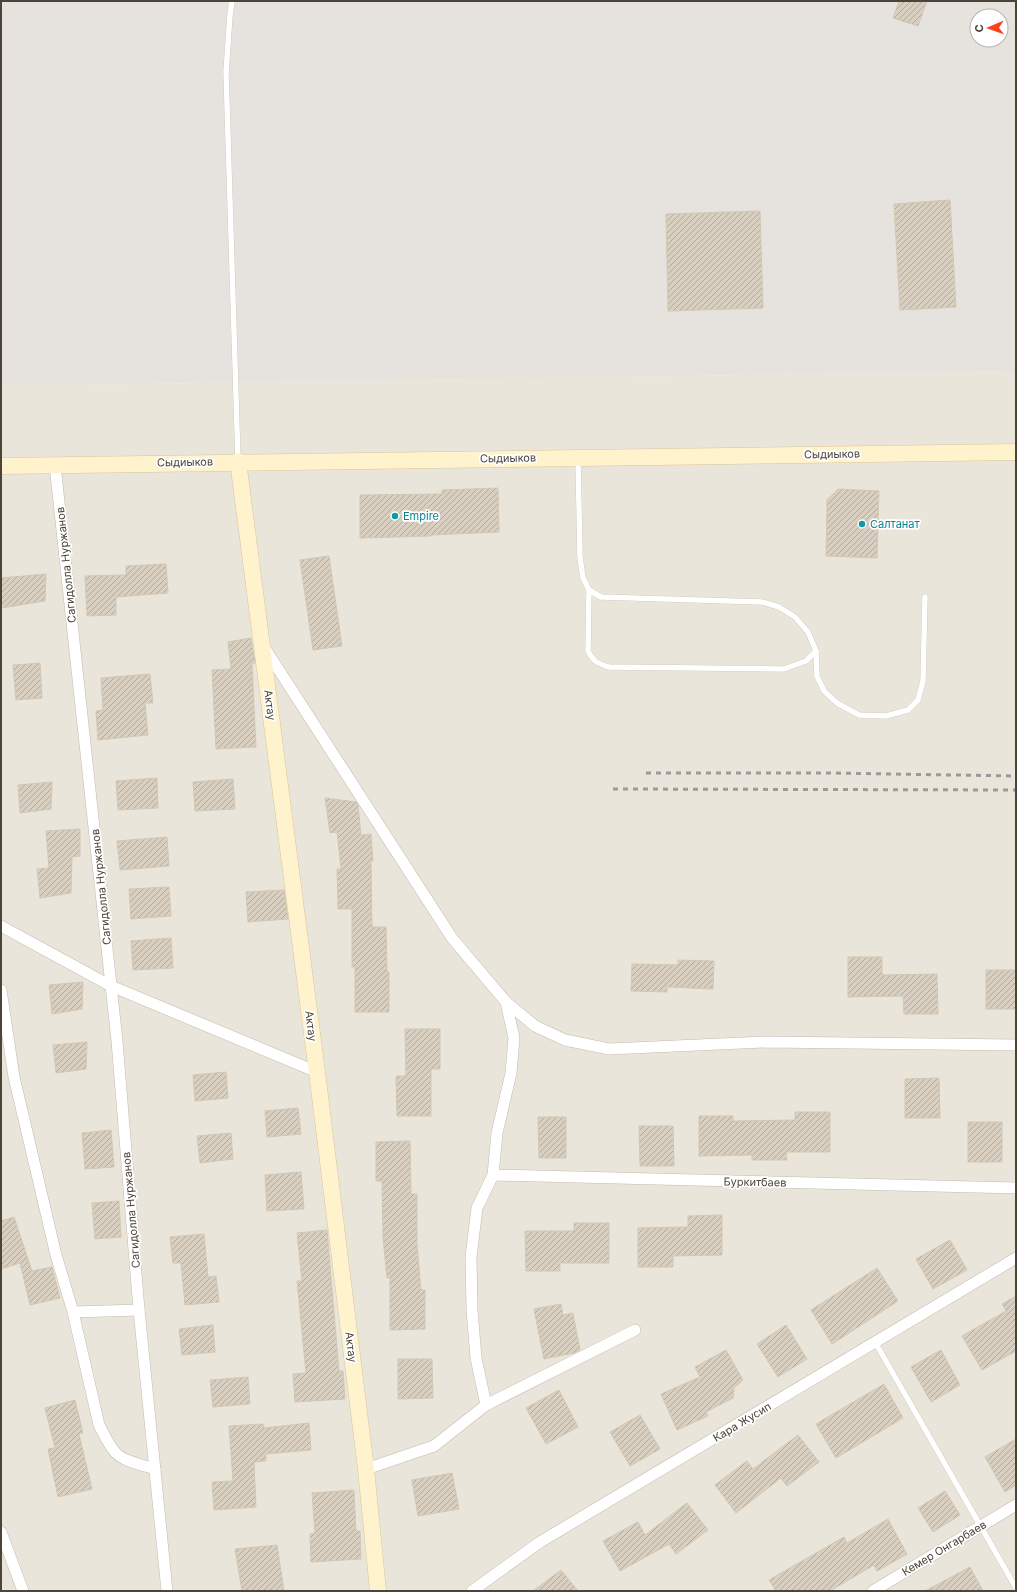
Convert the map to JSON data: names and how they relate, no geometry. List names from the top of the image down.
{
  "streets": {
    "street": [
      "Сыдиыков",
      "Сагидолла Нуржанов",
      "Актау",
      "Буркитбаев",
      "Кара Жусип",
      "Кемер Онгарбаев"
    ]
  },
  "crossings": [
    ["Сыдиыков", "Сагидолла Нуржанов"],
    ["Сыдиыков", "Актау"]
  ],
  "places": ["Empire", "Салтанат"],
  "north": "left"
}
